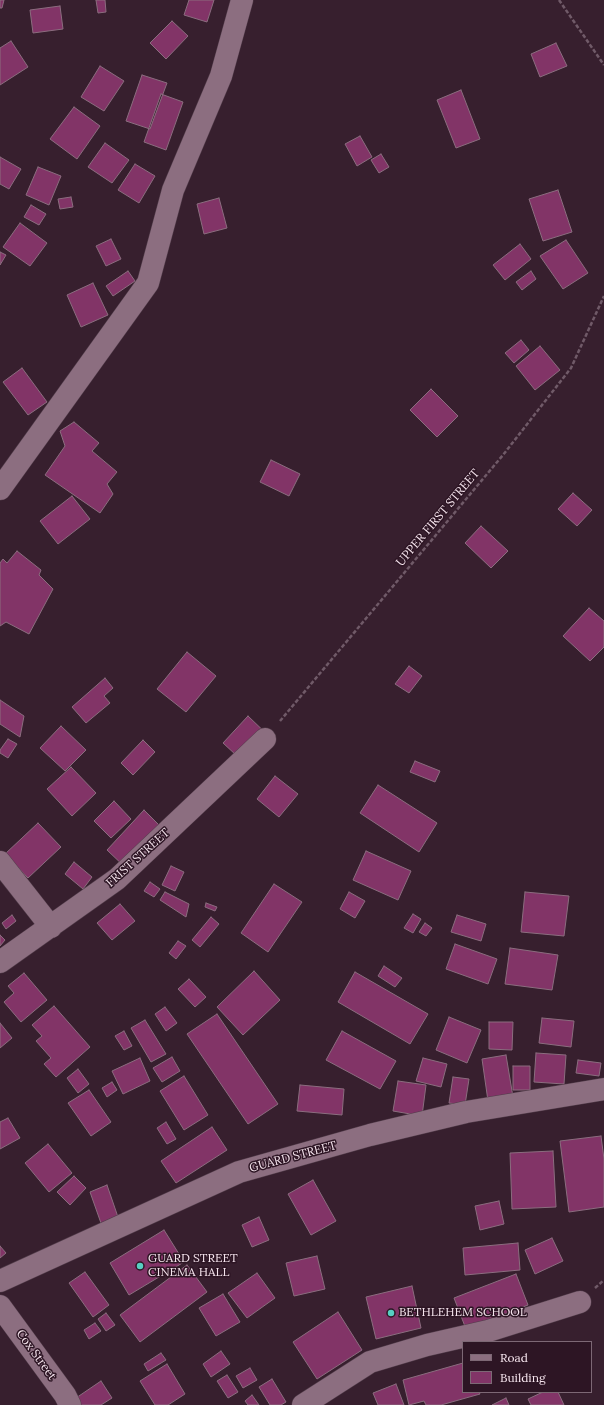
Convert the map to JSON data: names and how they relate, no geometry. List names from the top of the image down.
{
  "streets": {
    "street": ["FRIST STREET", "GUARD STREET", "Cox Street"],
    "path": ["UPPER FIRST STREET"]
  },
  "crossings": [
    ["UPPER FIRST STREET", "FRIST STREET"]
  ],
  "places": ["GUARD STREET CINEMA HALL", "BETHLEHEM SCHOOL"],
  "legend": ["Road", "Building"]
}
